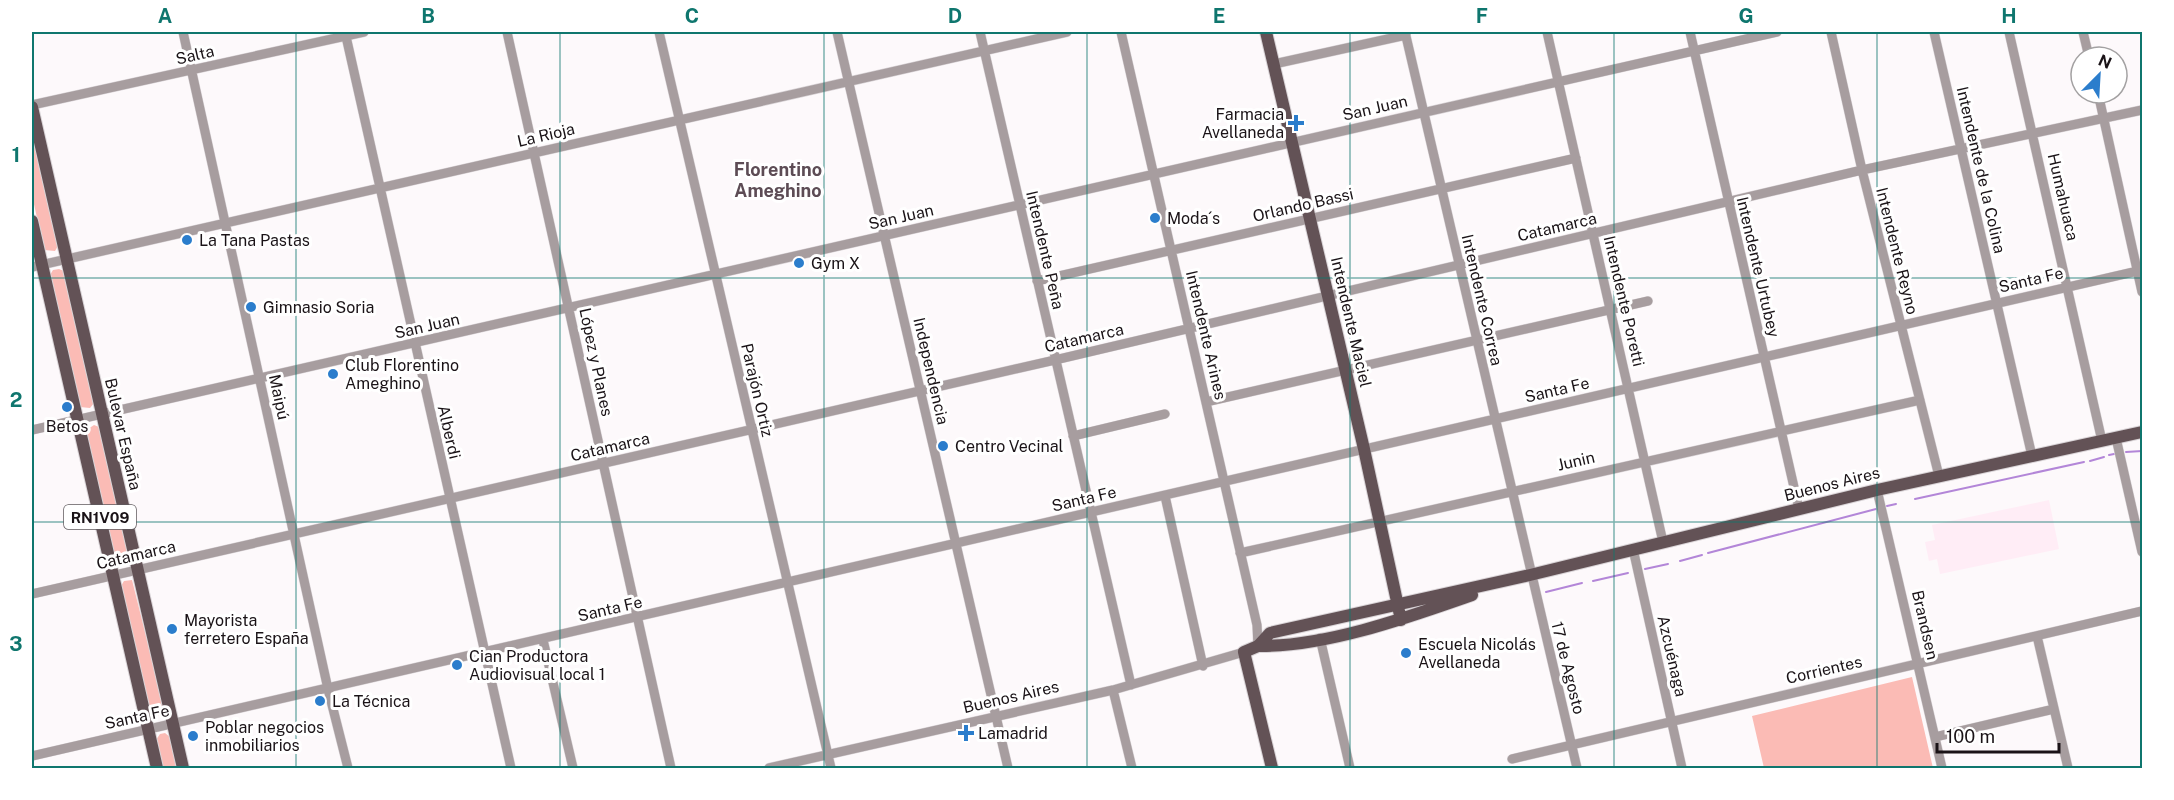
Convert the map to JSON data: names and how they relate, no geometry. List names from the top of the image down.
{
  "streets": {
    "main road": [
      "Intendente Maciel",
      "Bulevar España",
      "Buenos Aires",
      "RN1V09"
    ],
    "street": [
      "Salta",
      "San Juan",
      "La Rioja",
      "Intendente de la Colina",
      "Humahuaca",
      "Orlando Bassi",
      "Catamarca",
      "Intendente Peña",
      "Intendente Reyno",
      "Intendente Urtubey",
      "Santa Fe",
      "Intendente Correa",
      "Intendente Poretti",
      "Intendente Arines",
      "López y Planes",
      "Independencia",
      "Parajón Ortiz",
      "Maipú",
      "Alberdi",
      "Junin",
      "Brandsen",
      "Azcuénaga",
      "17 de Agosto",
      "Corrientes"
    ]
  },
  "crossings": [
    ["Salta", "Maipú"],
    ["Salta", "Alberdi"],
    ["Salta", "Bulevar España"],
    ["San Juan", "Intendente Peña"],
    ["San Juan", "Intendente Urtubey"],
    ["San Juan", "Intendente Correa"],
    ["San Juan", "Intendente Poretti"],
    ["San Juan", "Intendente Maciel"],
    ["San Juan", "Intendente Arines"],
    ["San Juan", "López y Planes"],
    ["San Juan", "Independencia"],
    ["San Juan", "Parajón Ortiz"],
    ["San Juan", "Maipú"],
    ["San Juan", "Alberdi"],
    ["San Juan", "Bulevar España"],
    ["San Juan", "RN1V09"],
    ["La Rioja", "Intendente Peña"],
    ["La Rioja", "López y Planes"],
    ["La Rioja", "Independencia"],
    ["La Rioja", "Parajón Ortiz"],
    ["La Rioja", "Maipú"],
    ["La Rioja", "Alberdi"],
    ["La Rioja", "Bulevar España"],
    ["La Rioja", "RN1V09"],
    ["Intendente de la Colina", "Catamarca"],
    ["Intendente de la Colina", "Santa Fe"],
    ["Intendente de la Colina", "Buenos Aires"],
    ["Humahuaca", "Catamarca"],
    ["Humahuaca", "Santa Fe"],
    ["Humahuaca", "Buenos Aires"],
    ["Orlando Bassi", "Intendente Peña"],
    ["Orlando Bassi", "Intendente Correa"],
    ["Orlando Bassi", "Intendente Poretti"],
    ["Orlando Bassi", "Intendente Maciel"],
    ["Orlando Bassi", "Intendente Arines"],
    ["Catamarca", "Intendente Peña"],
    ["Catamarca", "Intendente Reyno"],
    ["Catamarca", "Intendente Urtubey"],
    ["Catamarca", "Intendente Correa"],
    ["Catamarca", "Intendente Poretti"],
    ["Catamarca", "Intendente Maciel"],
    ["Catamarca", "Intendente Arines"],
    ["Catamarca", "López y Planes"],
    ["Catamarca", "Independencia"],
    ["Catamarca", "Parajón Ortiz"],
    ["Catamarca", "Maipú"],
    ["Catamarca", "Alberdi"],
    ["Catamarca", "Bulevar España"],
    ["Catamarca", "RN1V09"],
    ["Intendente Peña", "Santa Fe"],
    ["Intendente Peña", "Buenos Aires"],
    ["Intendente Reyno", "Santa Fe"],
    ["Intendente Reyno", "Junin"],
    ["Intendente Reyno", "Buenos Aires"],
    ["Intendente Urtubey", "Santa Fe"],
    ["Intendente Urtubey", "Junin"],
    ["Intendente Urtubey", "Buenos Aires"],
    ["Santa Fe", "Intendente Correa"],
    ["Santa Fe", "Intendente Poretti"],
    ["Santa Fe", "Intendente Maciel"],
    ["Santa Fe", "Intendente Arines"],
    ["Santa Fe", "López y Planes"],
    ["Santa Fe", "Independencia"],
    ["Santa Fe", "Parajón Ortiz"],
    ["Santa Fe", "Maipú"],
    ["Santa Fe", "Alberdi"],
    ["Santa Fe", "Bulevar España"],
    ["Santa Fe", "RN1V09"],
    ["Intendente Correa", "Junin"],
    ["Intendente Correa", "Buenos Aires"],
    ["Intendente Correa", "17 de Agosto"],
    ["Intendente Poretti", "Junin"],
    ["Intendente Poretti", "Buenos Aires"],
    ["Intendente Maciel", "Junin"],
    ["Intendente Maciel", "Buenos Aires"],
    ["Intendente Arines", "Junin"],
    ["Intendente Arines", "Buenos Aires"],
    ["Independencia", "Buenos Aires"],
    ["Parajón Ortiz", "Buenos Aires"],
    ["Buenos Aires", "Brandsen"],
    ["Buenos Aires", "Azcuénaga"],
    ["Buenos Aires", "17 de Agosto"],
    ["Brandsen", "Corrientes"],
    ["Azcuénaga", "Corrientes"],
    ["17 de Agosto", "Corrientes"]
  ],
  "districts": ["Florentino Ameghino"],
  "places": {
    "health": ["Farmacia Avellaneda", "Lamadrid"],
    "other": [
      "Moda´s",
      "La Tana Pastas",
      "Gym X",
      "Gimnasio Soria",
      "Club Florentino Ameghino",
      "Betos",
      "Centro Vecinal",
      "Mayorista ferretero España",
      "Escuela Nicolás Avellaneda",
      "Cian Productora Audiovisual local 1",
      "La Técnica",
      "Poblar negocios inmobiliarios"
    ]
  },
  "scale_bar": "100 m",
  "north": "top right",
  "grid": {
    "columns": [
      "A",
      "B",
      "C",
      "D",
      "E",
      "F",
      "G",
      "H"
    ],
    "rows": ["1", "2", "3"]
  }
}
